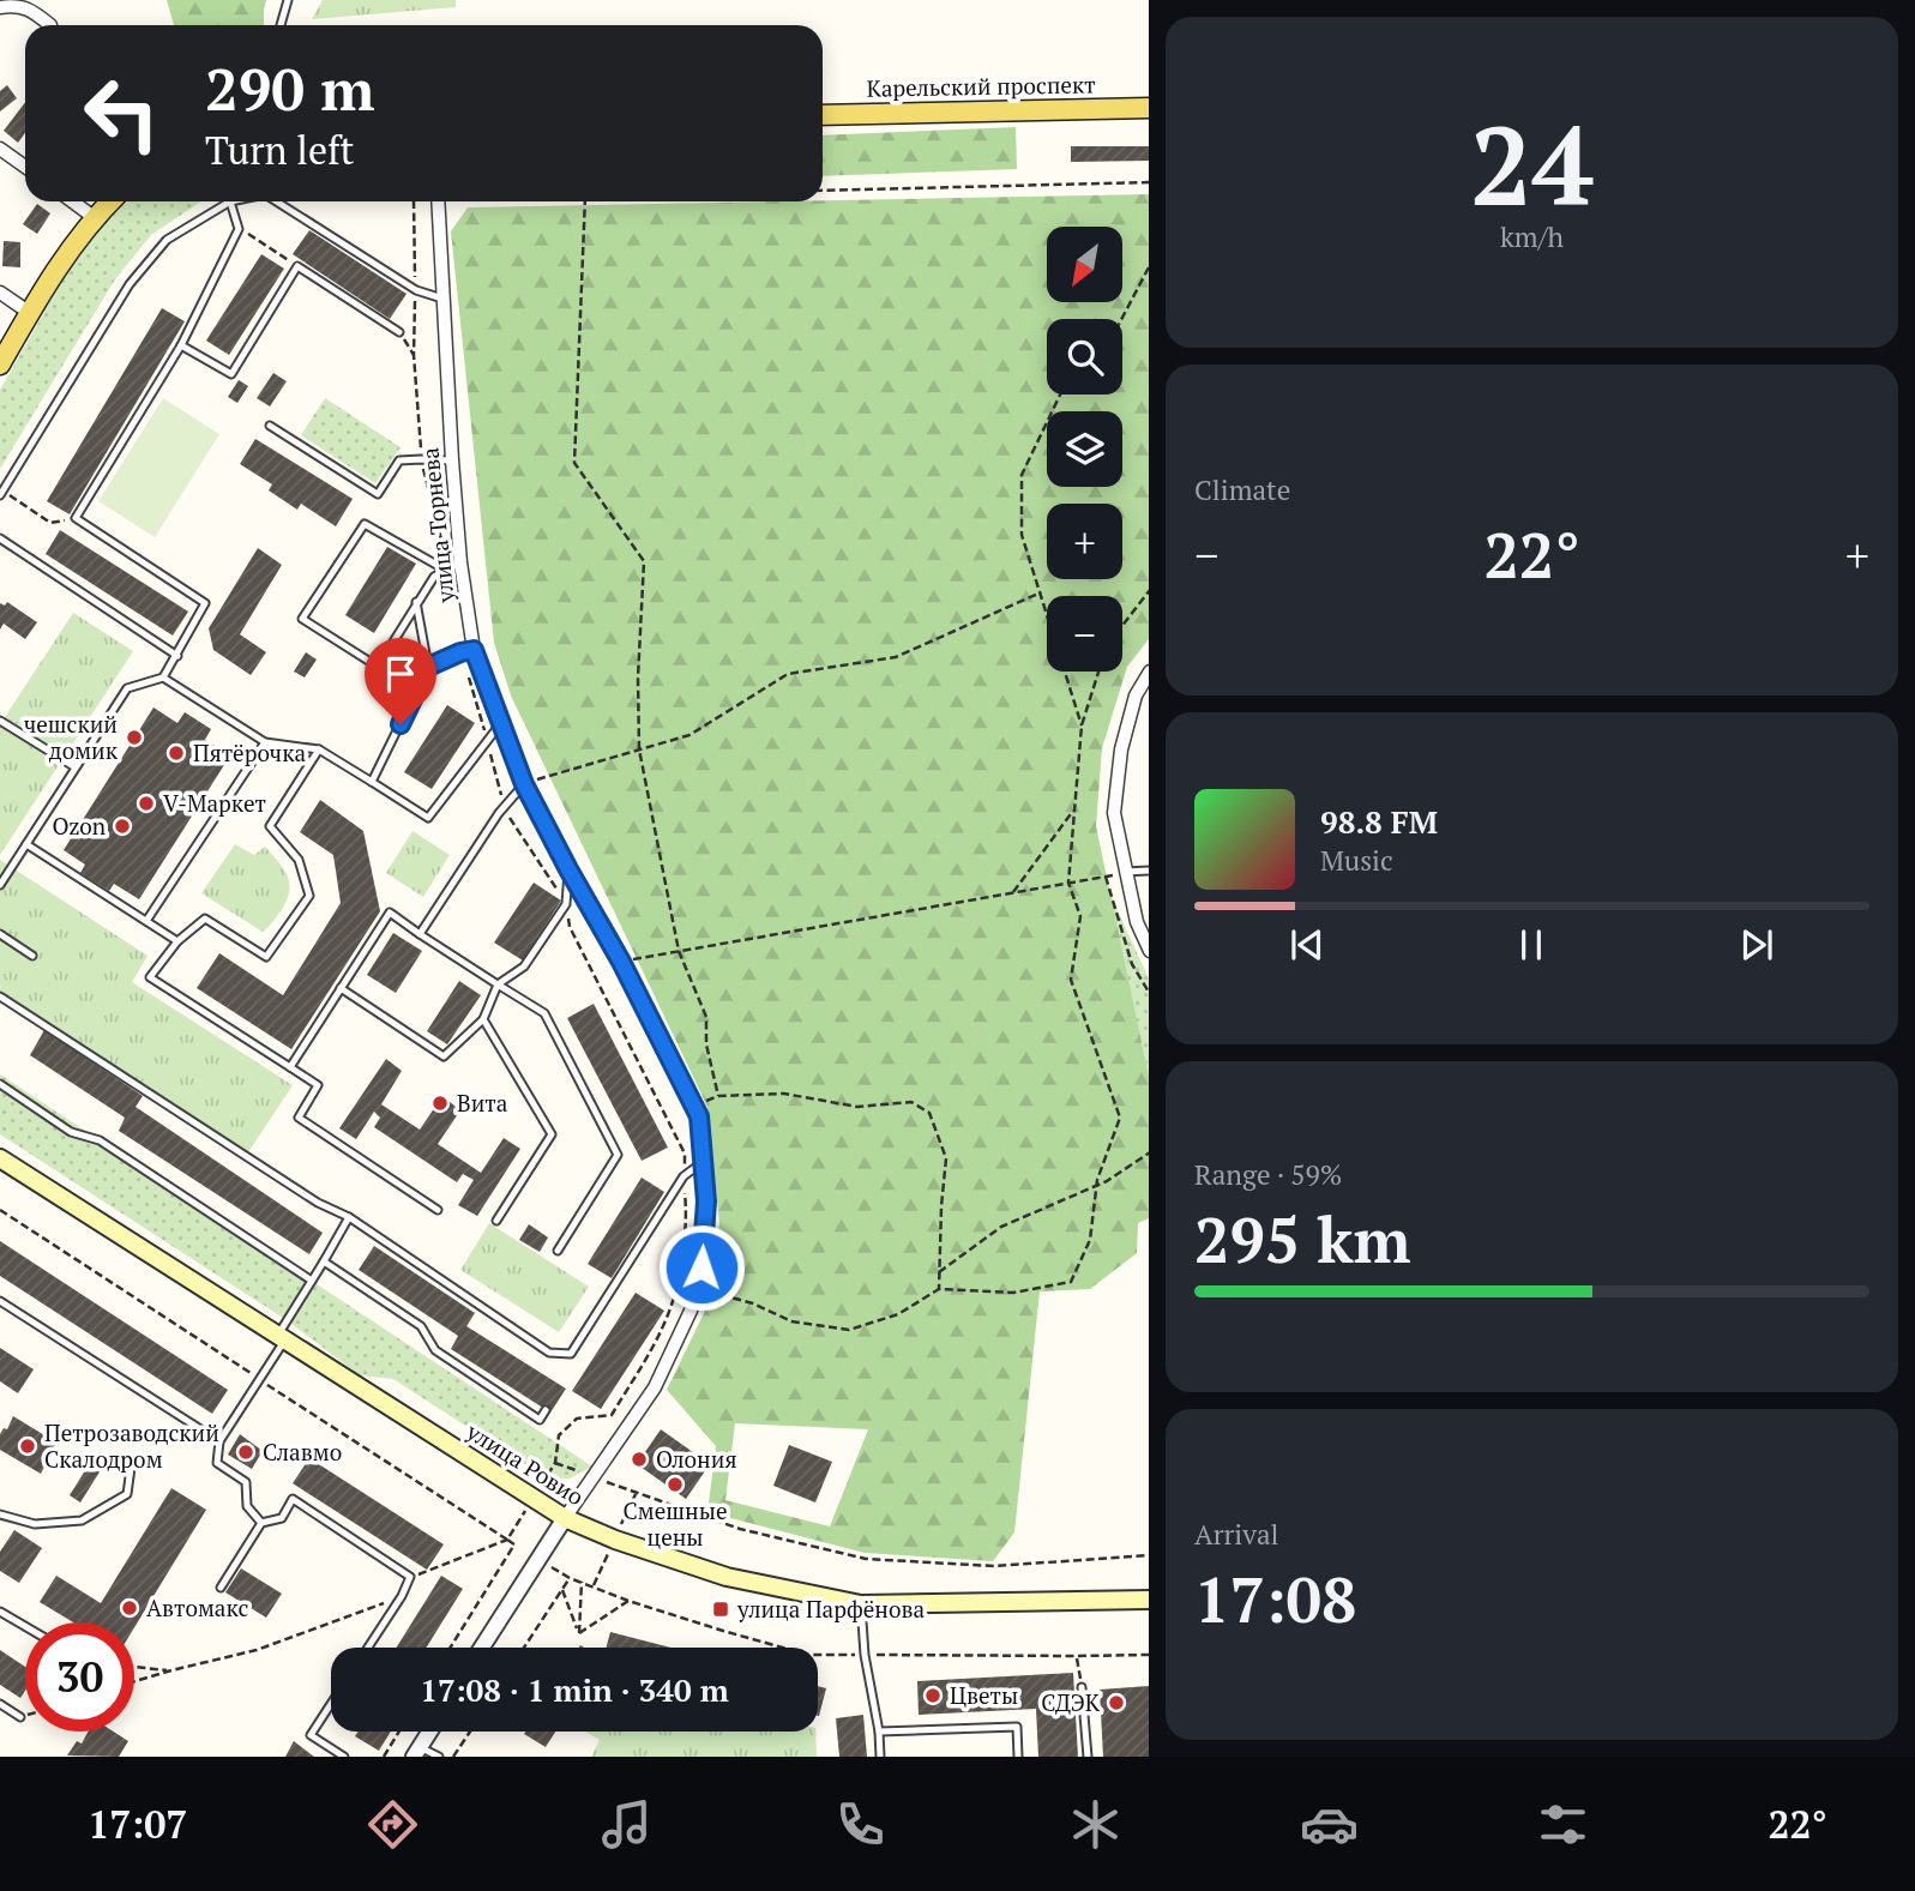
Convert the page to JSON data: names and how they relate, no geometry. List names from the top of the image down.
{
  "streets": {
    "main road": ["Карельский проспект", "улица Ровио"],
    "street": ["улица Торнева"]
  },
  "crossings": [
    ["улица Торнева", "улица Ровио"]
  ],
  "places": {
    "other": [
      "чешский домик",
      "Пятёрочка",
      "V-Маркет",
      "Ozon",
      "Вита",
      "Петрозаводский Скалодром",
      "Славмо",
      "Олония",
      "Смешные цены",
      "Автомакс",
      "Цветы",
      "СДЭК"
    ],
    "transit": ["улица Парфёнова"]
  },
  "north": "bottom left",
  "page": {
    "tile": [
      ["24", "km/h"],
      "Climate",
      ["Range · 59%", "295 km"],
      ["Arrival", "17:08"]
    ],
    "turn": ["290 m", "Turn left"],
    "map_buttons": ["+", "−"],
    "heat": ["−", "22°", "+"],
    "song": ["98.8 FM", "Music"],
    "limit": "30",
    "trip": "17:08 · 1 min · 340 m",
    "tabs": ["17:07", "22°"]
  }
}
